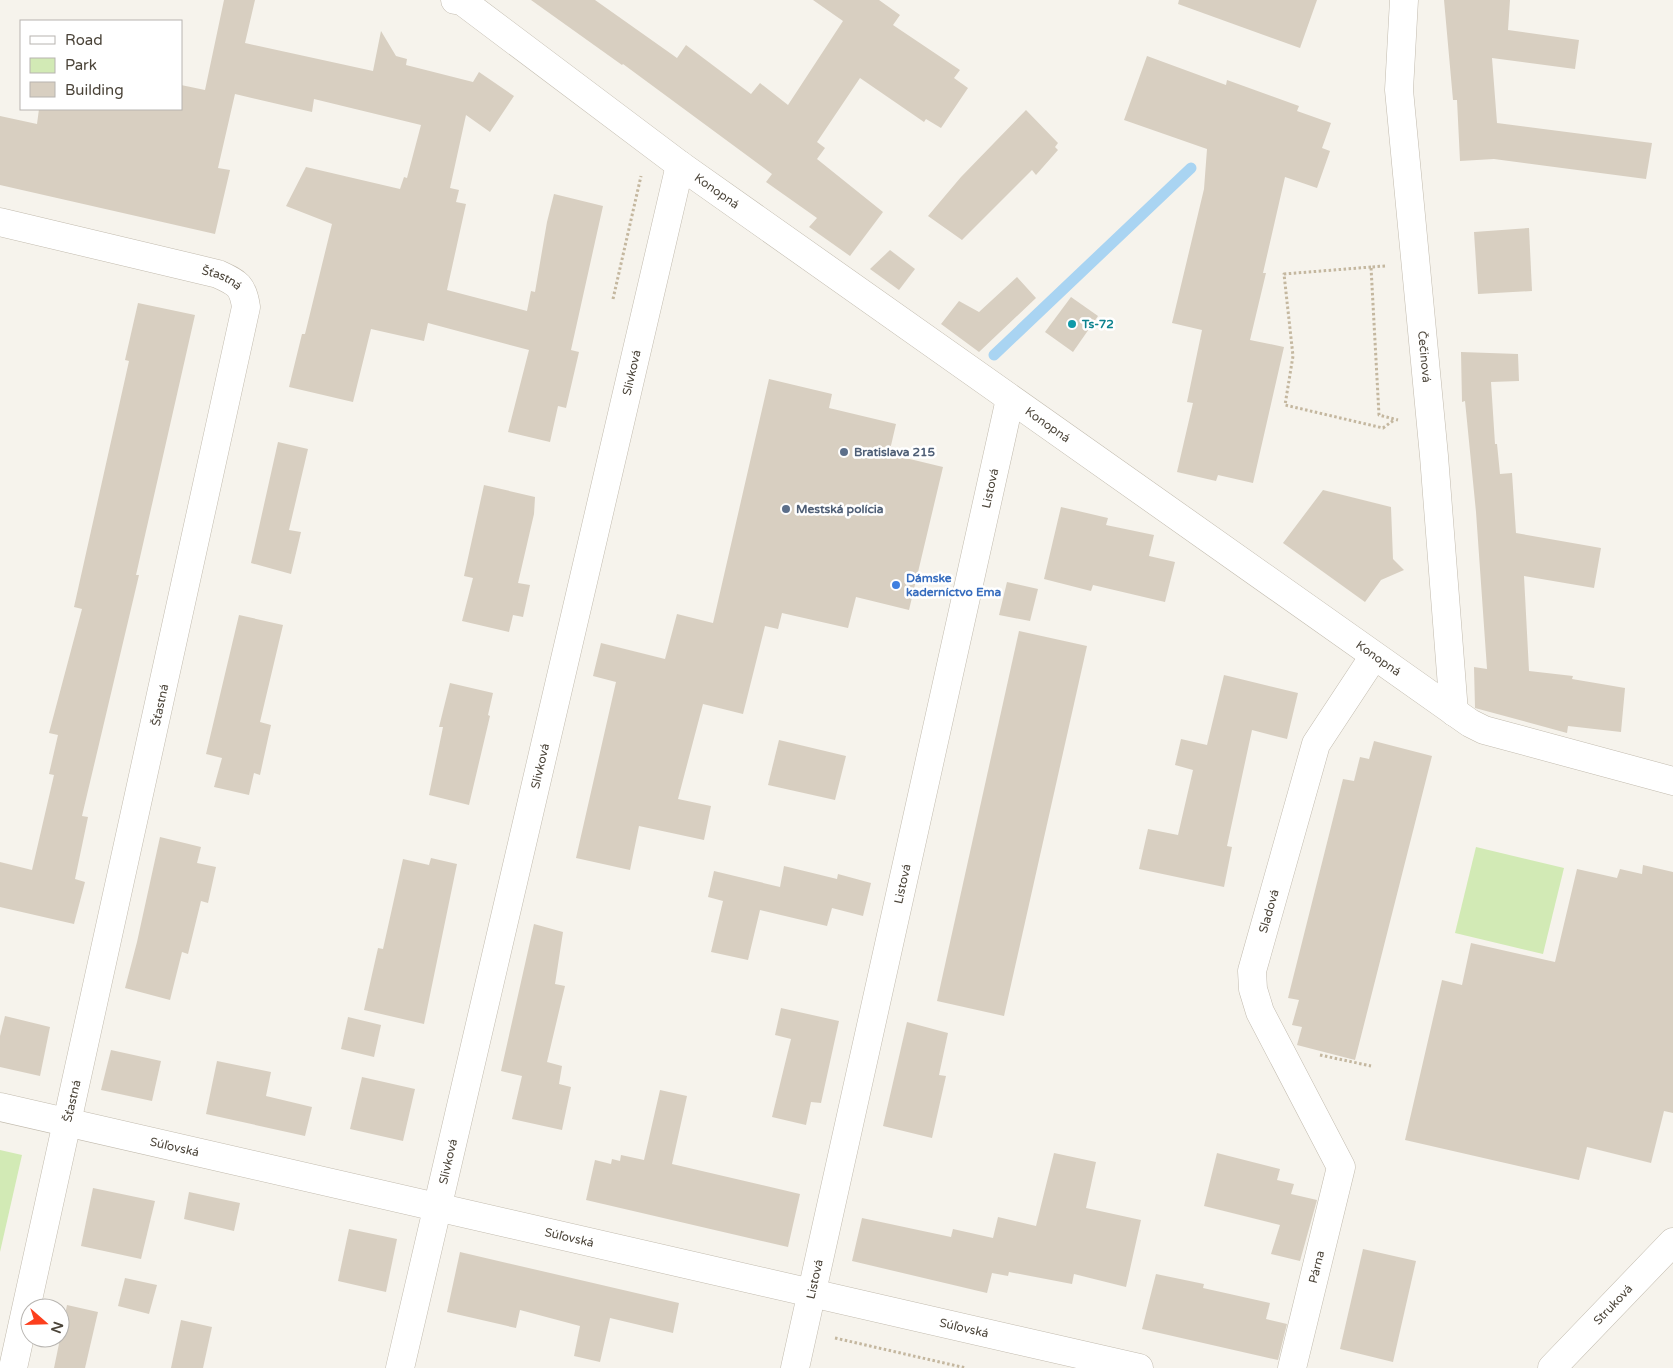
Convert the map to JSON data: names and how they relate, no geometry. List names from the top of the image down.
{
  "streets": {
    "street": [
      "Konopná",
      "Šťastná",
      "Čečinová",
      "Slivková",
      "Listová",
      "Sladová",
      "Súľovská",
      "Párna",
      "Struková"
    ]
  },
  "crossings": [
    ["Konopná", "Čečinová"],
    ["Konopná", "Slivková"],
    ["Konopná", "Listová"],
    ["Konopná", "Sladová"],
    ["Šťastná", "Súľovská"],
    ["Slivková", "Súľovská"],
    ["Listová", "Súľovská"],
    ["Sladová", "Párna"]
  ],
  "places": [
    "Ts-72",
    "Bratislava 215",
    "Mestská polícia",
    "Dámske kaderníctvo Ema"
  ],
  "legend": ["Road", "Park", "Building"],
  "north": "right"
}
